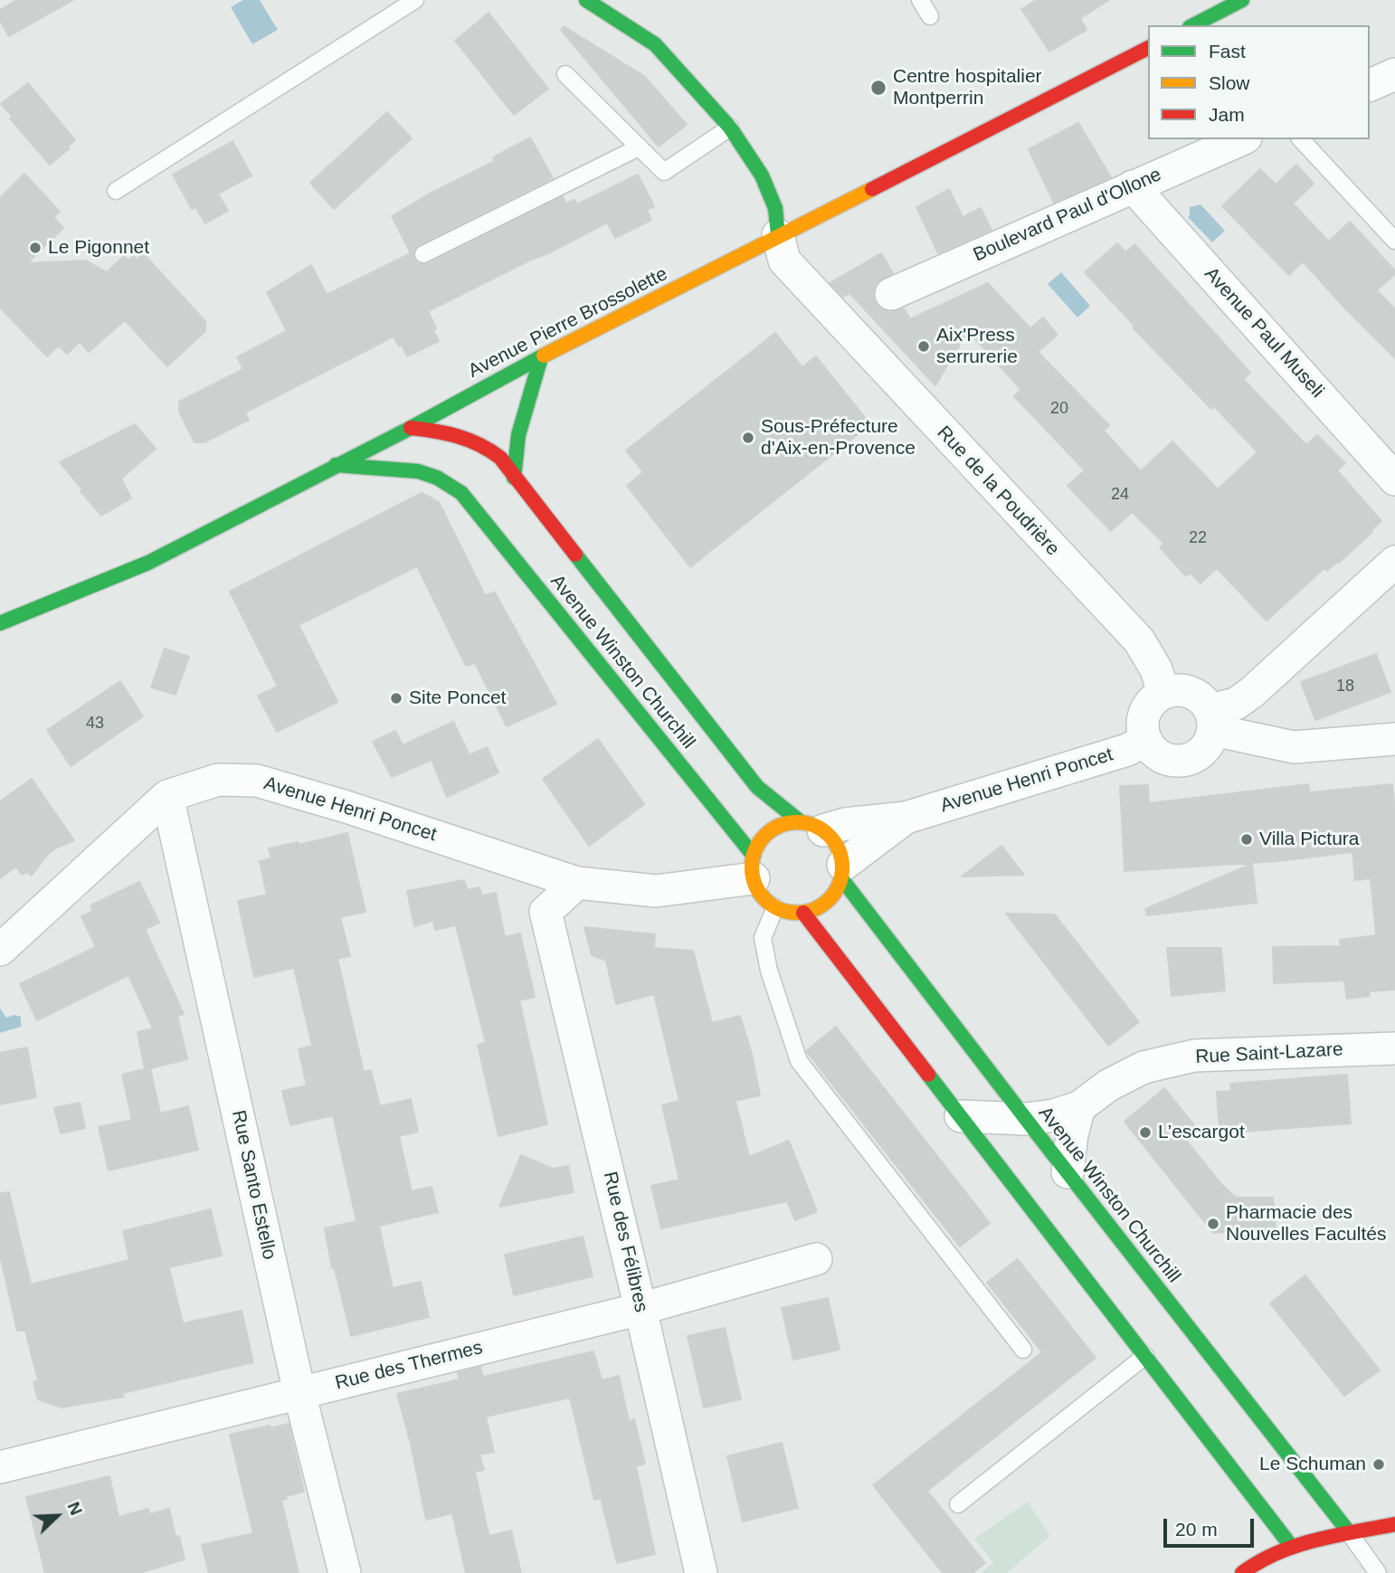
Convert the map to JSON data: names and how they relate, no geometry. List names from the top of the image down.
{
  "streets": {
    "street": [
      "Boulevard Paul d'Ollone",
      "Avenue Pierre Brossolette",
      "Avenue Paul Museli",
      "Rue de la Poudrière",
      "Avenue Winston Churchill",
      "Avenue Henri Poncet",
      "Rue Saint-Lazare",
      "Rue Santo Estello",
      "Rue des Félibres",
      "Rue des Thermes"
    ]
  },
  "crossings": [
    ["Boulevard Paul d'Ollone", "Avenue Paul Museli"],
    ["Avenue Pierre Brossolette", "Rue de la Poudrière"],
    ["Avenue Pierre Brossolette", "Avenue Winston Churchill"],
    ["Rue de la Poudrière", "Avenue Henri Poncet"],
    ["Avenue Winston Churchill", "Avenue Henri Poncet"],
    ["Avenue Winston Churchill", "Rue Saint-Lazare"],
    ["Avenue Henri Poncet", "Rue Santo Estello"],
    ["Avenue Henri Poncet", "Rue des Félibres"],
    ["Rue Santo Estello", "Rue des Thermes"],
    ["Rue des Félibres", "Rue des Thermes"]
  ],
  "places": [
    "Centre hospitalier Montperrin",
    "Le Pigonnet",
    "Aix'Press serrurerie",
    "Sous-Préfecture d'Aix-en-Provence",
    "Site Poncet",
    "Villa Pictura",
    "L’escargot",
    "Pharmacie des Nouvelles Facultés",
    "Le Schuman"
  ],
  "house_numbers": [
    "20",
    "24",
    "22",
    "18",
    "43"
  ],
  "legend": ["Fast", "Slow", "Jam"],
  "scale_bar": "20 m",
  "north": "top right"
}
